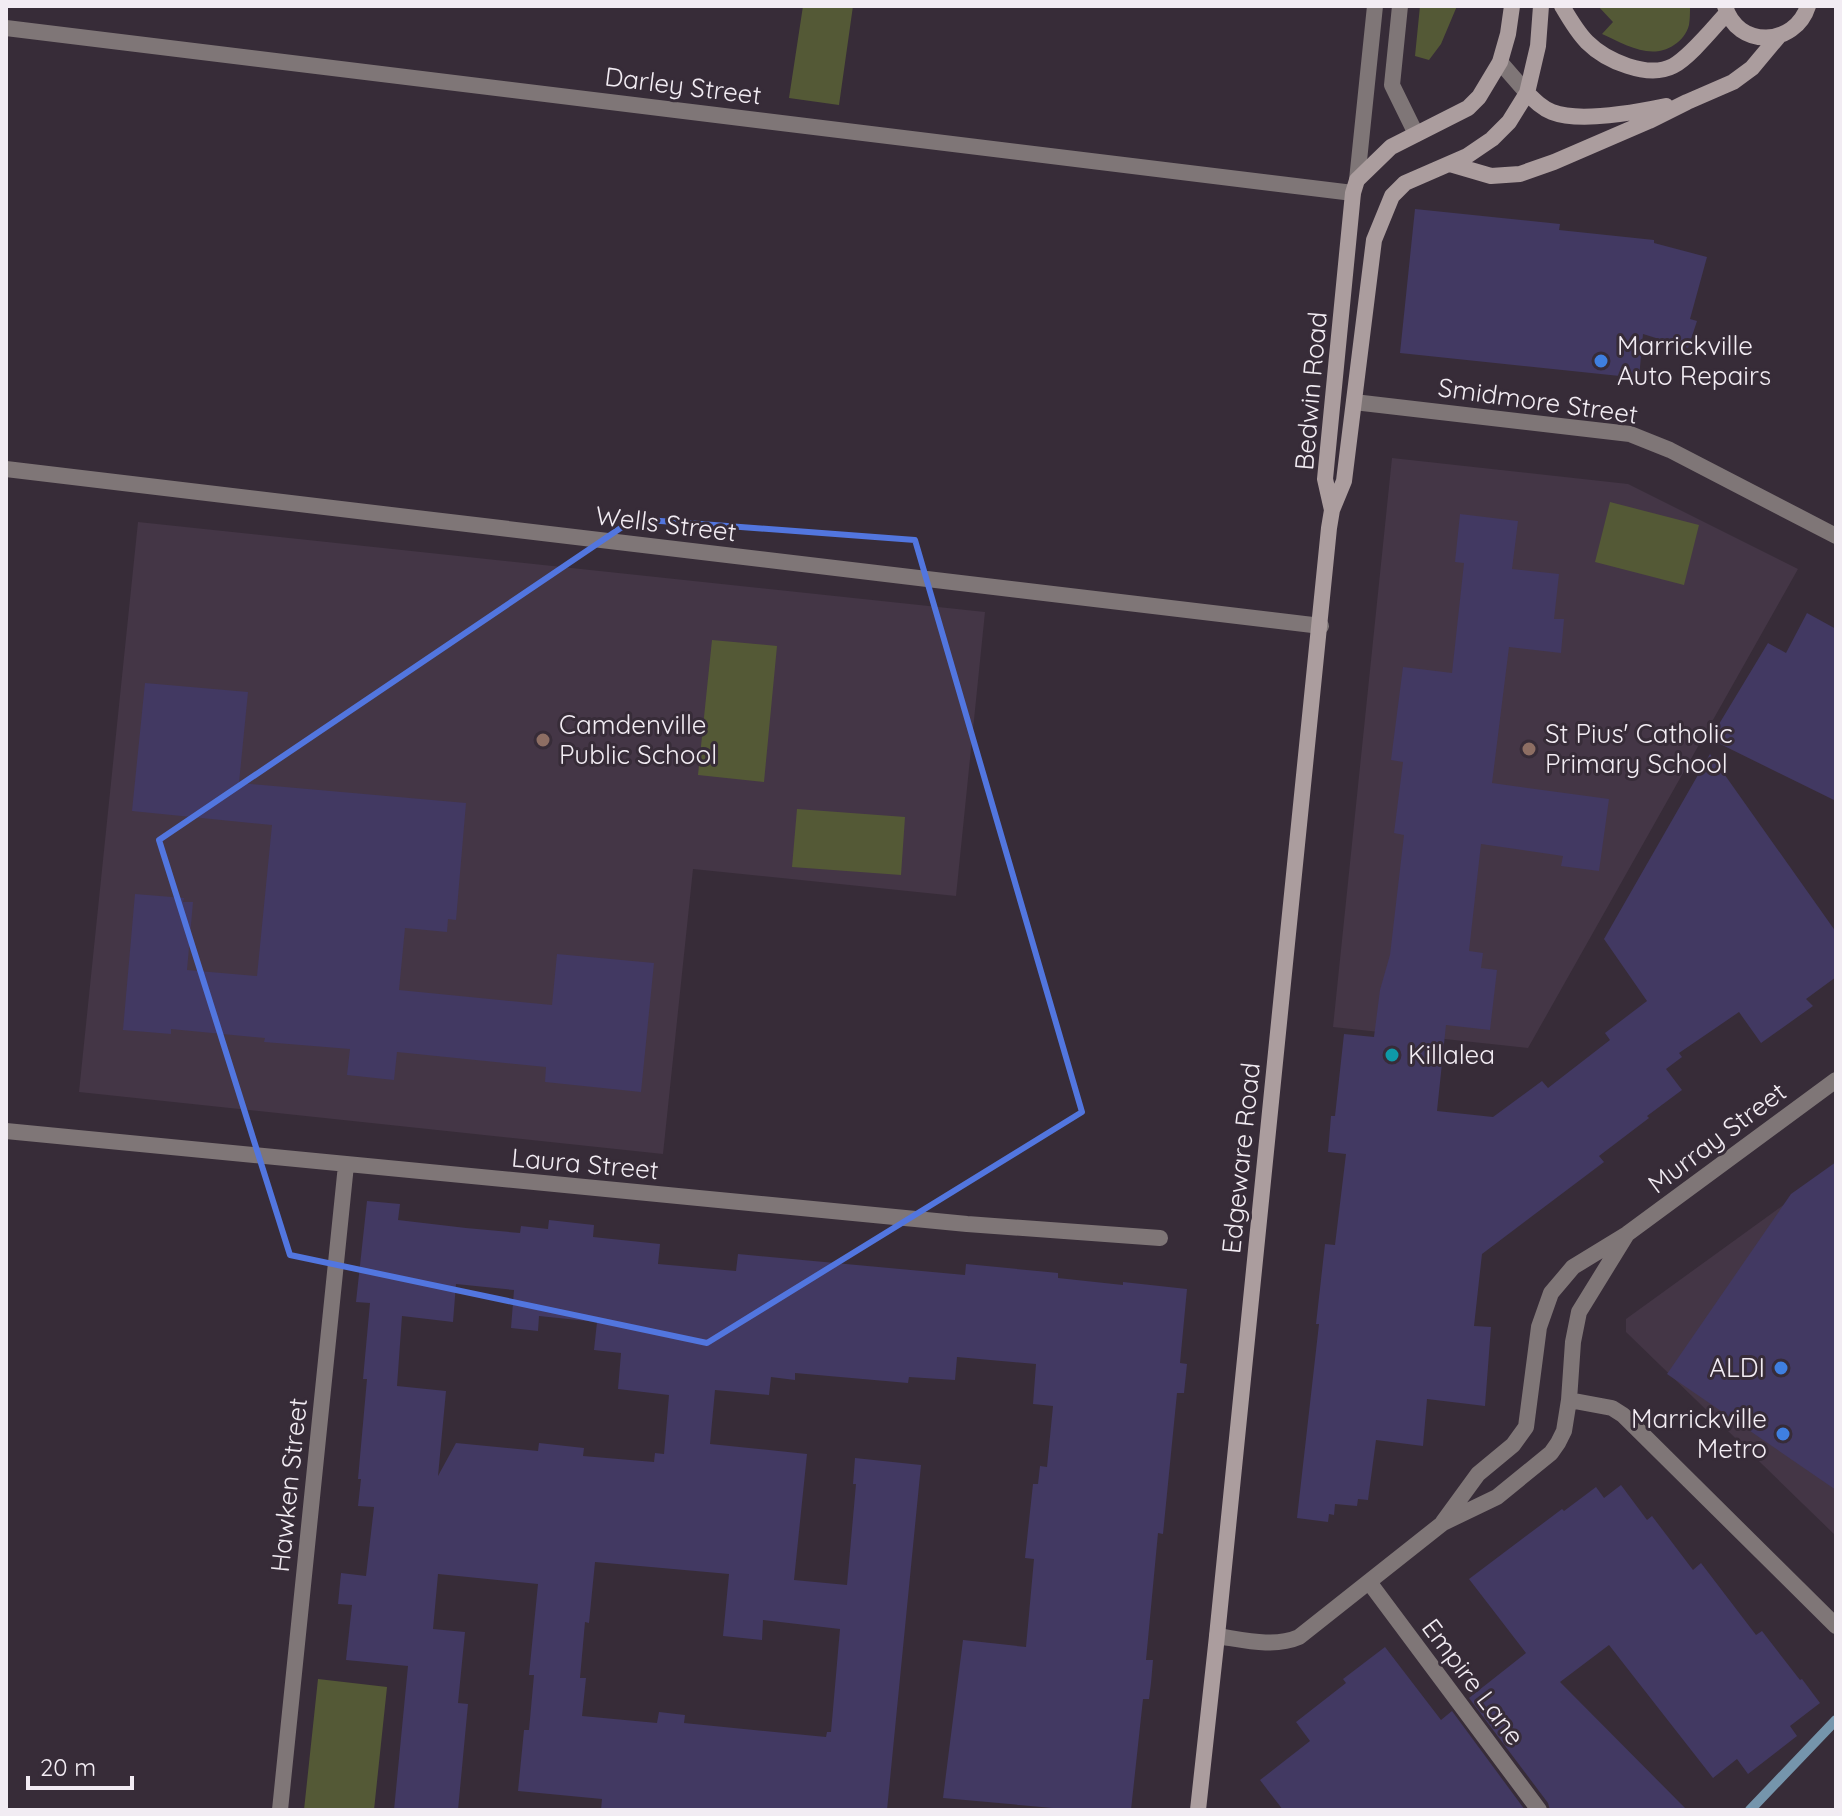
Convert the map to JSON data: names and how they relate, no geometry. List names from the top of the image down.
{
  "streets": {
    "main road": ["Bedwin Road", "Edgeware Road"],
    "street": [
      "Darley Street",
      "Smidmore Street",
      "Wells Street",
      "Murray Street",
      "Laura Street",
      "Hawken Street",
      "Empire Lane"
    ]
  },
  "crossings": [
    ["Darley Street", "Bedwin Road"],
    ["Bedwin Road", "Smidmore Street"],
    ["Bedwin Road", "Edgeware Road"],
    ["Wells Street", "Edgeware Road"],
    ["Laura Street", "Hawken Street"]
  ],
  "places": [
    "Marrickville Auto Repairs",
    "Camdenville Public School",
    "St Pius' Catholic Primary School",
    "Killalea",
    "ALDI",
    "Marrickville Metro"
  ],
  "scale_bar": "20 m"
}
